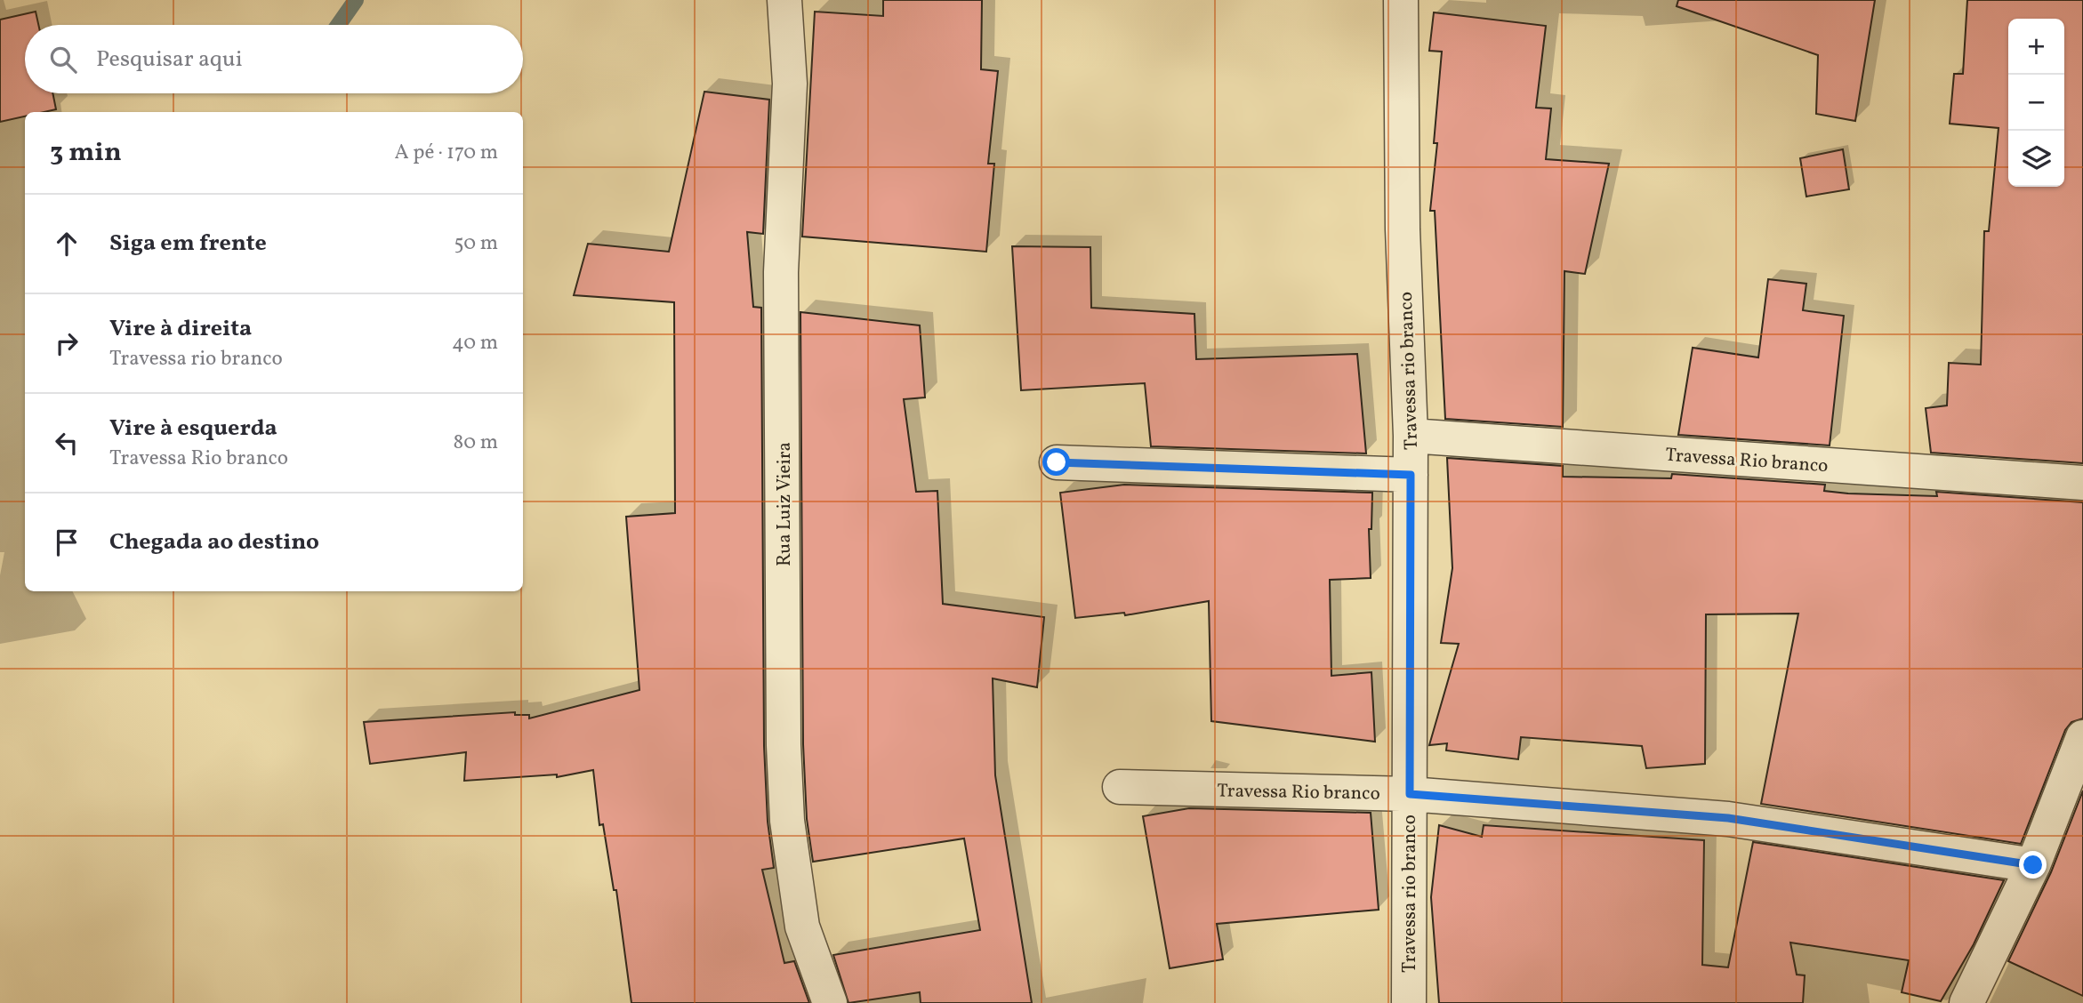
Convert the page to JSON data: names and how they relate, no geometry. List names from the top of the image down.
{
  "streets": {
    "street": ["Travessa rio branco", "Travessa Rio branco", "Rua Luiz Vieira"]
  },
  "crossings": [
    ["Travessa rio branco", "Travessa Rio branco"]
  ],
  "page": {
    "map_buttons": ["+", "−"],
    "search": "Pesquisar aqui",
    "heading": ["3 min", "A pé · 170 m"],
    "list": [
      ["Siga em frente", "50 m"],
      ["Vire à direita", "Travessa rio branco", "40 m"],
      ["Vire à esquerda", "Travessa Rio branco", "80 m"],
      "Chegada ao destino"
    ]
  }
}
